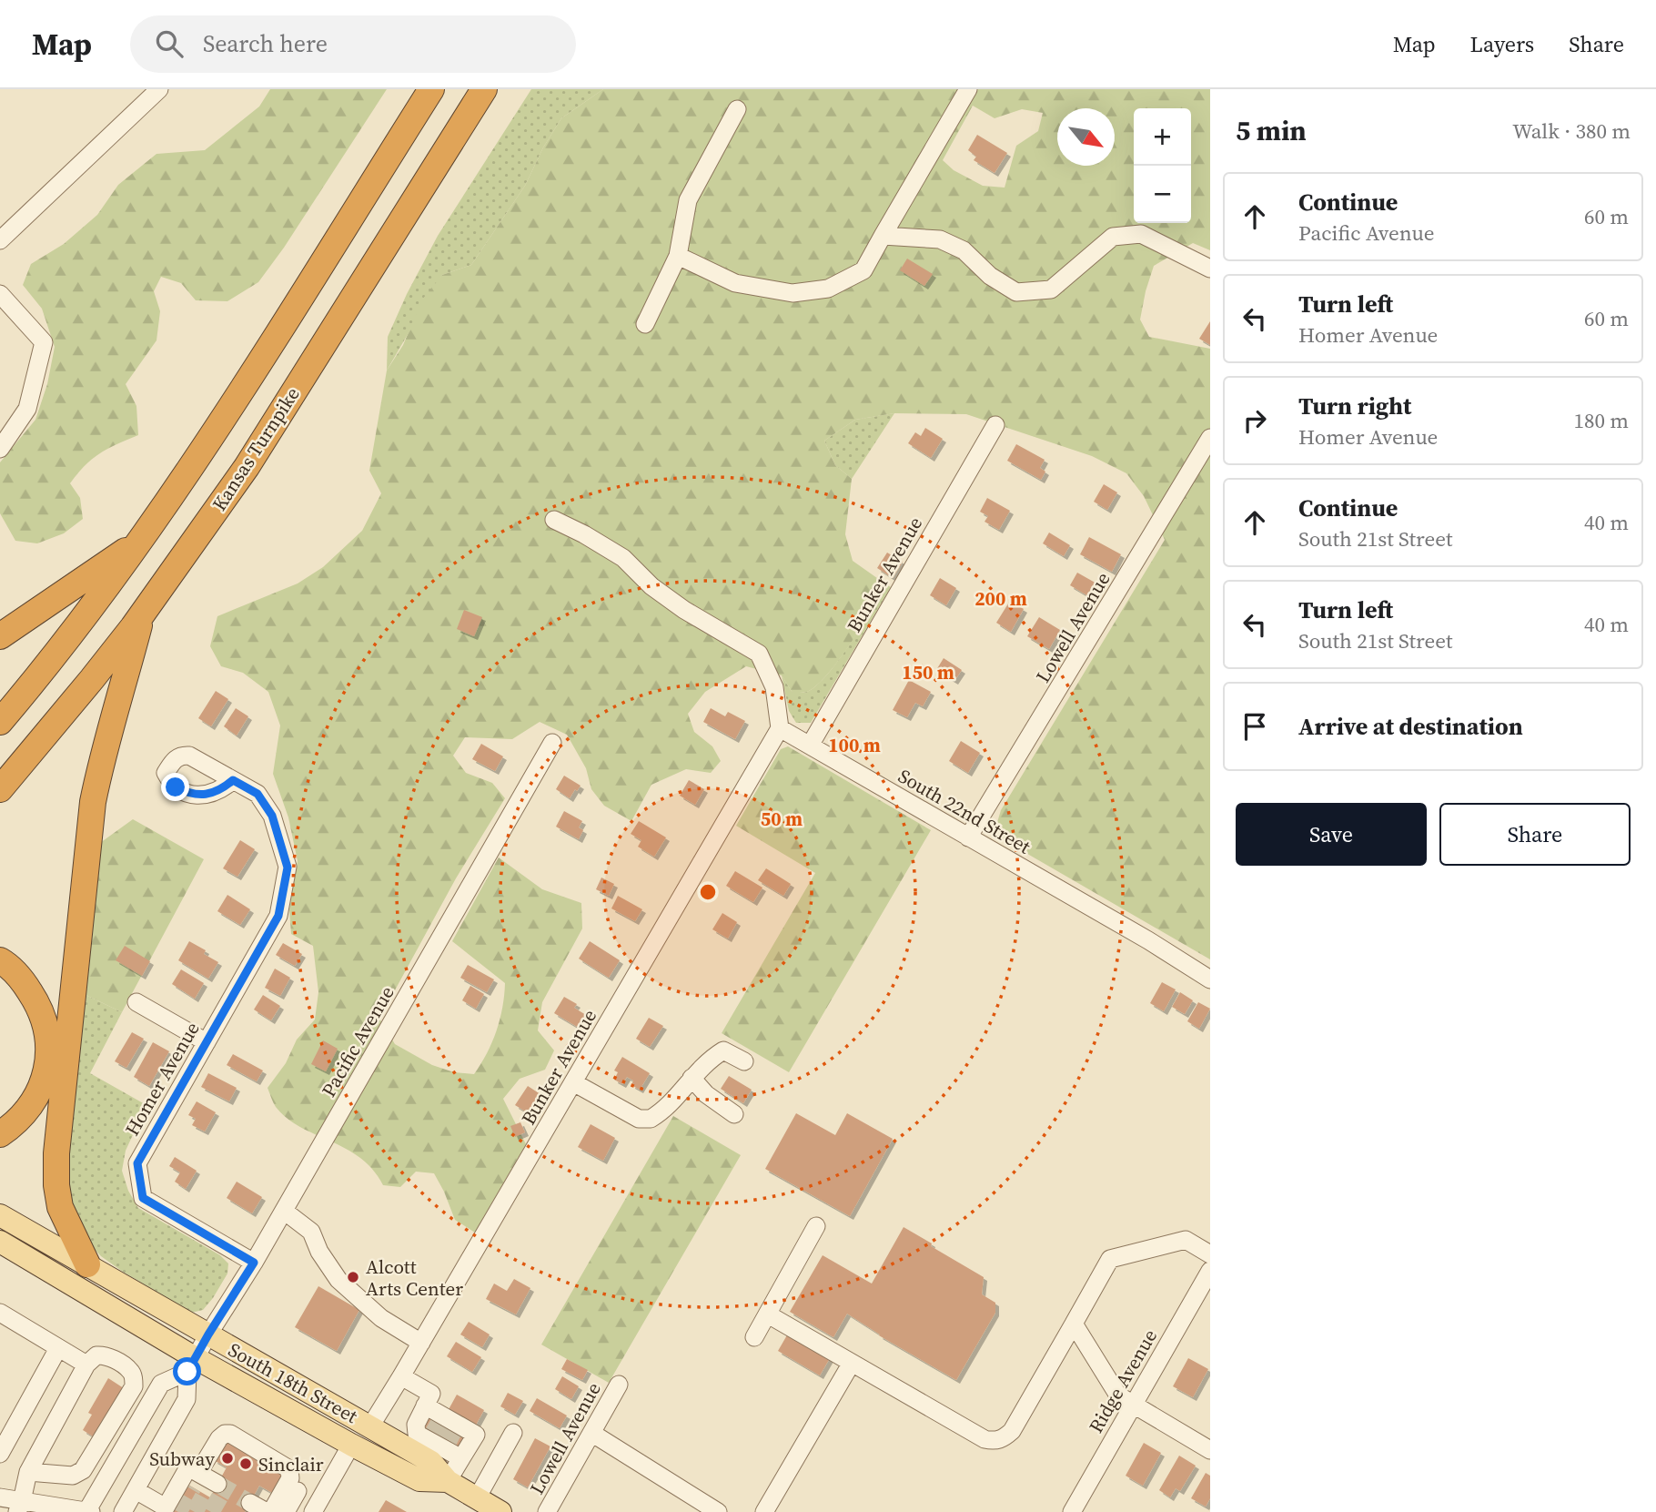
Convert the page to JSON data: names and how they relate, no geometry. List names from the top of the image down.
{
  "streets": {
    "highway": ["Kansas Turnpike"],
    "main road": ["South 18th Street"],
    "street": [
      "Bunker Avenue",
      "Lowell Avenue",
      "South 22nd Street",
      "Pacific Avenue",
      "Homer Avenue",
      "Ridge Avenue"
    ]
  },
  "crossings": [
    ["Bunker Avenue", "South 22nd Street"],
    ["Bunker Avenue", "South 18th Street"],
    ["Lowell Avenue", "South 22nd Street"],
    ["Pacific Avenue", "Homer Avenue"],
    ["Pacific Avenue", "South 18th Street"]
  ],
  "places": ["Alcott Arts Center", "Subway", "Sinclair"],
  "north": "bottom right",
  "page": {
    "header": "Map",
    "search": "Search here",
    "nav": ["Map", "Layers", "Share"],
    "heading": ["5 min", "Walk · 380 m"],
    "map_buttons": ["+", "−"],
    "list": [
      ["Continue", "Pacific Avenue", "60 m"],
      ["Turn left", "Homer Avenue", "60 m"],
      ["Turn right", "Homer Avenue", "180 m"],
      ["Continue", "South 21st Street", "40 m"],
      ["Turn left", "South 21st Street", "40 m"],
      "Arrive at destination"
    ],
    "buttons": ["Save", "Share"]
  },
  "rings": [
    "200 m",
    "150 m",
    "100 m",
    "50 m"
  ]
}
